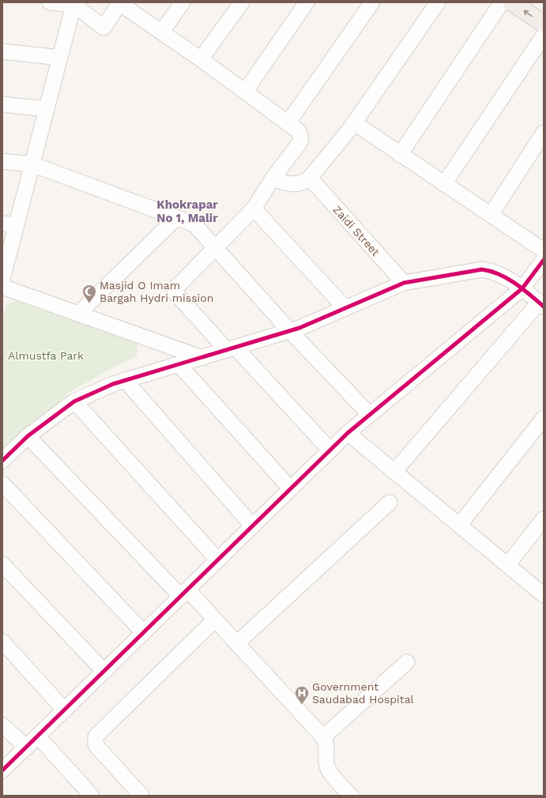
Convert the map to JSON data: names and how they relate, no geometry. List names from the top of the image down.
{
  "streets": {
    "street": ["Zaidi Street"]
  },
  "districts": ["Khokrapar No 1, Malir"],
  "parks": ["Almustfa Park"],
  "places": {
    "mosque": ["Masjid O Imam Bargah Hydri mission"],
    "hospital": ["Government Saudabad Hospital"]
  }
}
